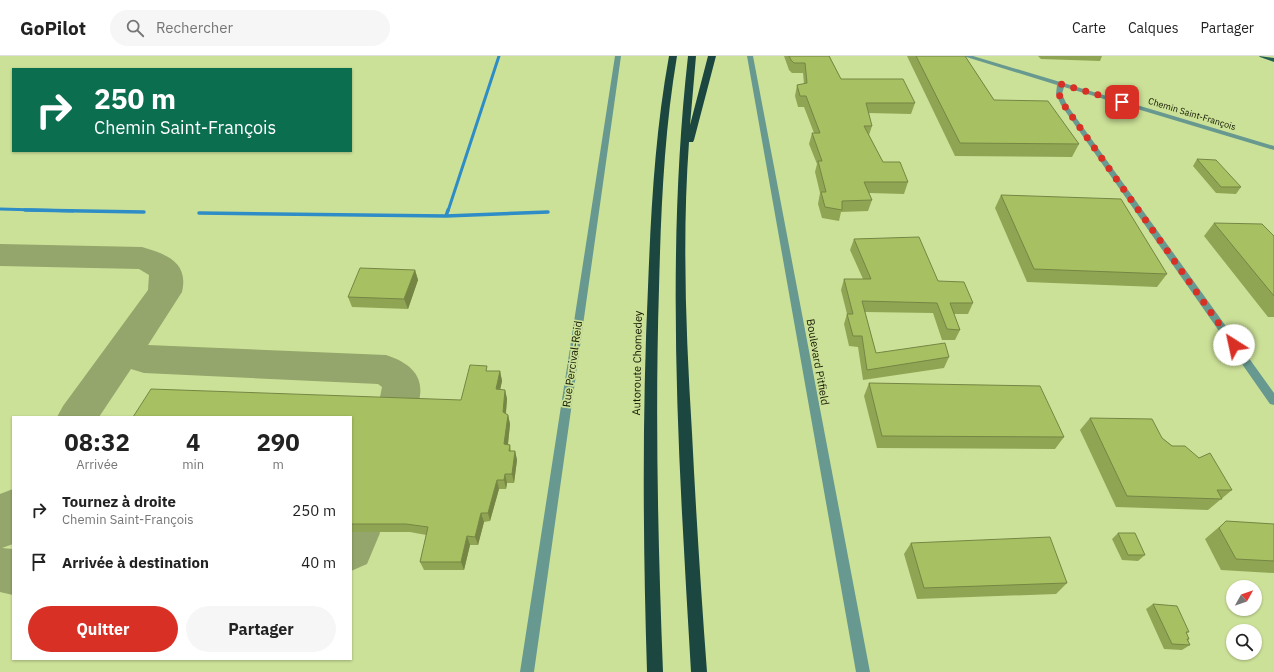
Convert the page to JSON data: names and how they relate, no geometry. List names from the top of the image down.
{
  "streets": {
    "highway": ["Autoroute Chomedey"],
    "street": ["Chemin Saint-François", "Boulevard Pitfield", "Rue Percival-Reid"]
  },
  "north": "top right",
  "page": {
    "header": "GoPilot",
    "search": "Rechercher",
    "nav": ["Carte", "Calques", "Partager"],
    "turn": ["250 m", "Chemin Saint-François"],
    "eta": [
      "08:32",
      "Arrivée",
      "4",
      "min",
      "290",
      "m"
    ],
    "list": [
      {
        "name": "Tournez à droite",
        "note": "Chemin Saint-François",
        "value": "250 m"
      },
      {
        "name": "Arrivée à destination",
        "value": "40 m"
      }
    ],
    "buttons": ["Quitter", "Partager"]
  }
}
